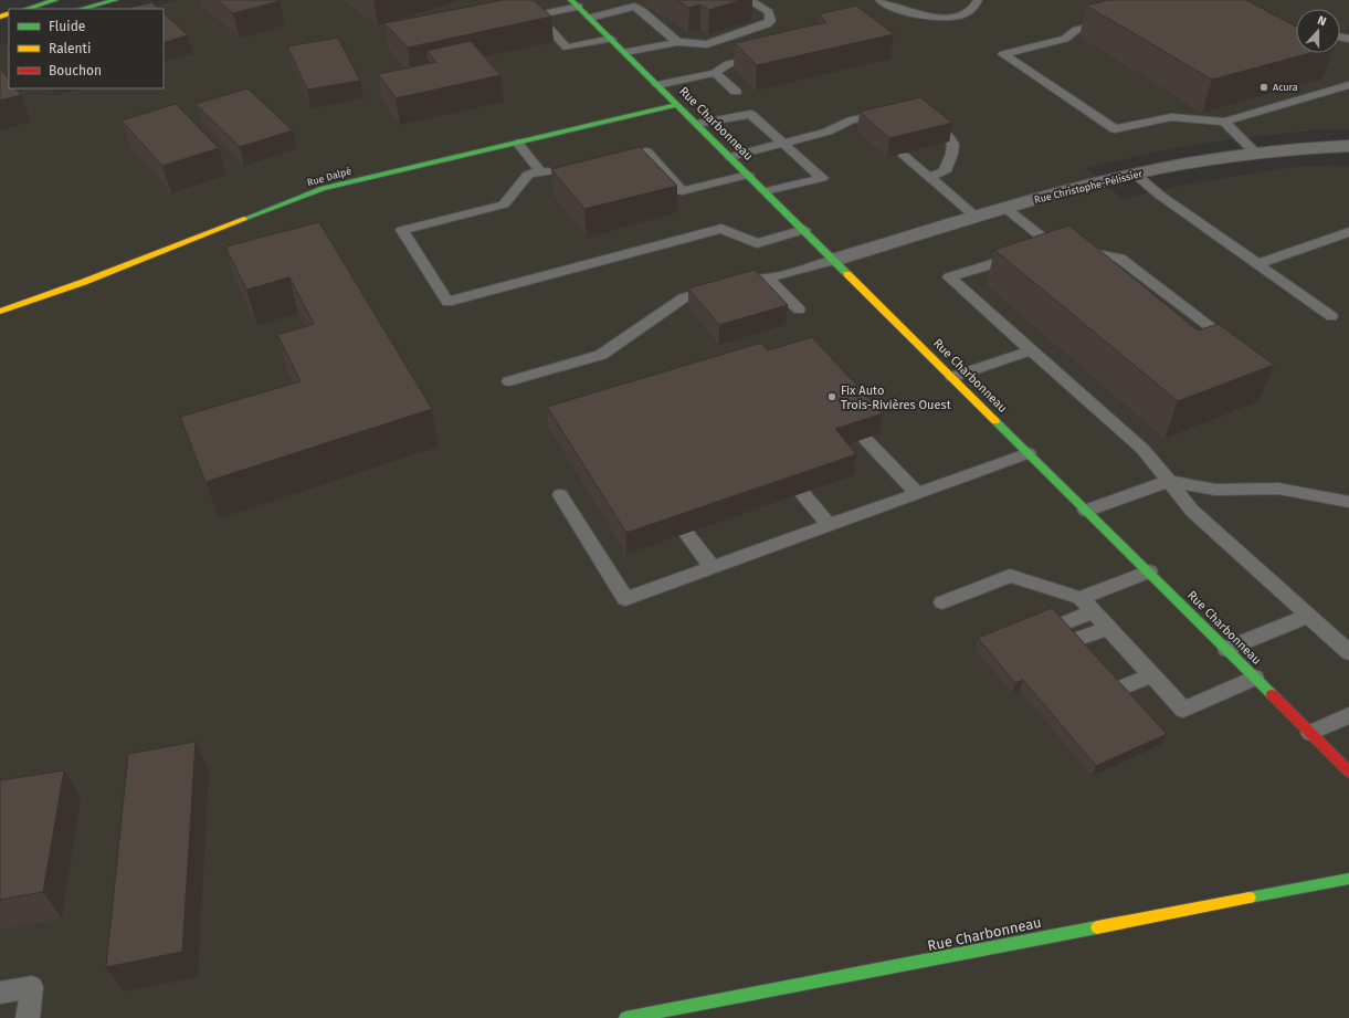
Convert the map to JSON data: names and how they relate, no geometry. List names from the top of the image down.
{
  "streets": {
    "street": ["Rue Charbonneau", "Rue Dalpé", "Rue Christophe-Pélissier"]
  },
  "crossings": [
    ["Rue Charbonneau", "Rue Dalpé"],
    ["Rue Charbonneau", "Rue Christophe-Pélissier"]
  ],
  "places": ["Acura", "Fix Auto Trois-Rivières Ouest"],
  "legend": ["Fluide", "Ralenti", "Bouchon"],
  "north": "top"
}
